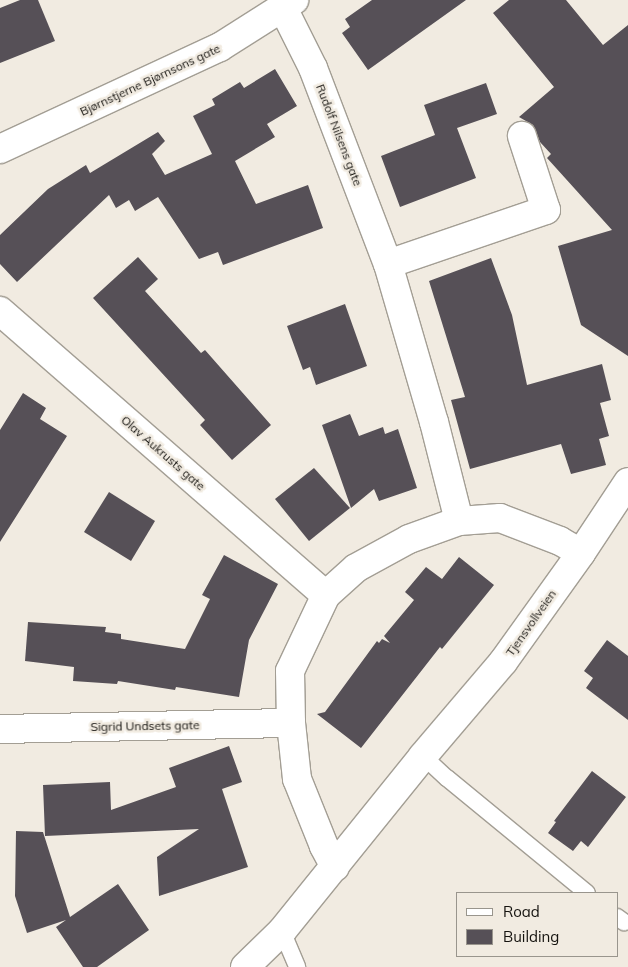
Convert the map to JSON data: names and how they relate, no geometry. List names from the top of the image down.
{
  "streets": {
    "street": [
      "Bjørnstjerne Bjørnsons gate",
      "Rudolf Nilsens gate",
      "Olav Aukrusts gate",
      "Tjensvollveien",
      "Sigrid Undsets gate"
    ]
  },
  "crossings": [
    ["Bjørnstjerne Bjørnsons gate", "Rudolf Nilsens gate"]
  ],
  "legend": ["Road", "Building"]
}
